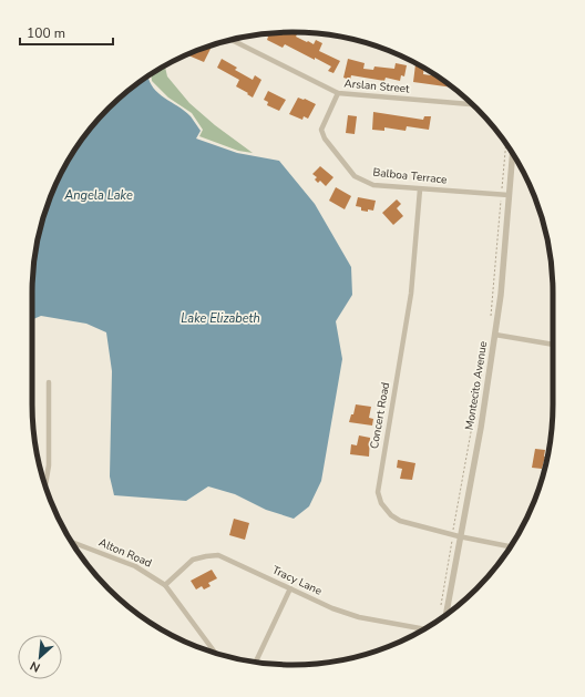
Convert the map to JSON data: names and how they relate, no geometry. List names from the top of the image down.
{
  "streets": {
    "street": [
      "Arslan Street",
      "Balboa Terrace",
      "Montecito Avenue",
      "Concert Road",
      "Alton Road",
      "Tracy Lane"
    ]
  },
  "crossings": [
    ["Arslan Street", "Balboa Terrace"],
    ["Balboa Terrace", "Montecito Avenue"],
    ["Balboa Terrace", "Concert Road"],
    ["Montecito Avenue", "Concert Road"],
    ["Alton Road", "Tracy Lane"]
  ],
  "water": ["Angela Lake", "Lake Elizabeth"],
  "scale_bar": "100 m",
  "north": "bottom left"
}
